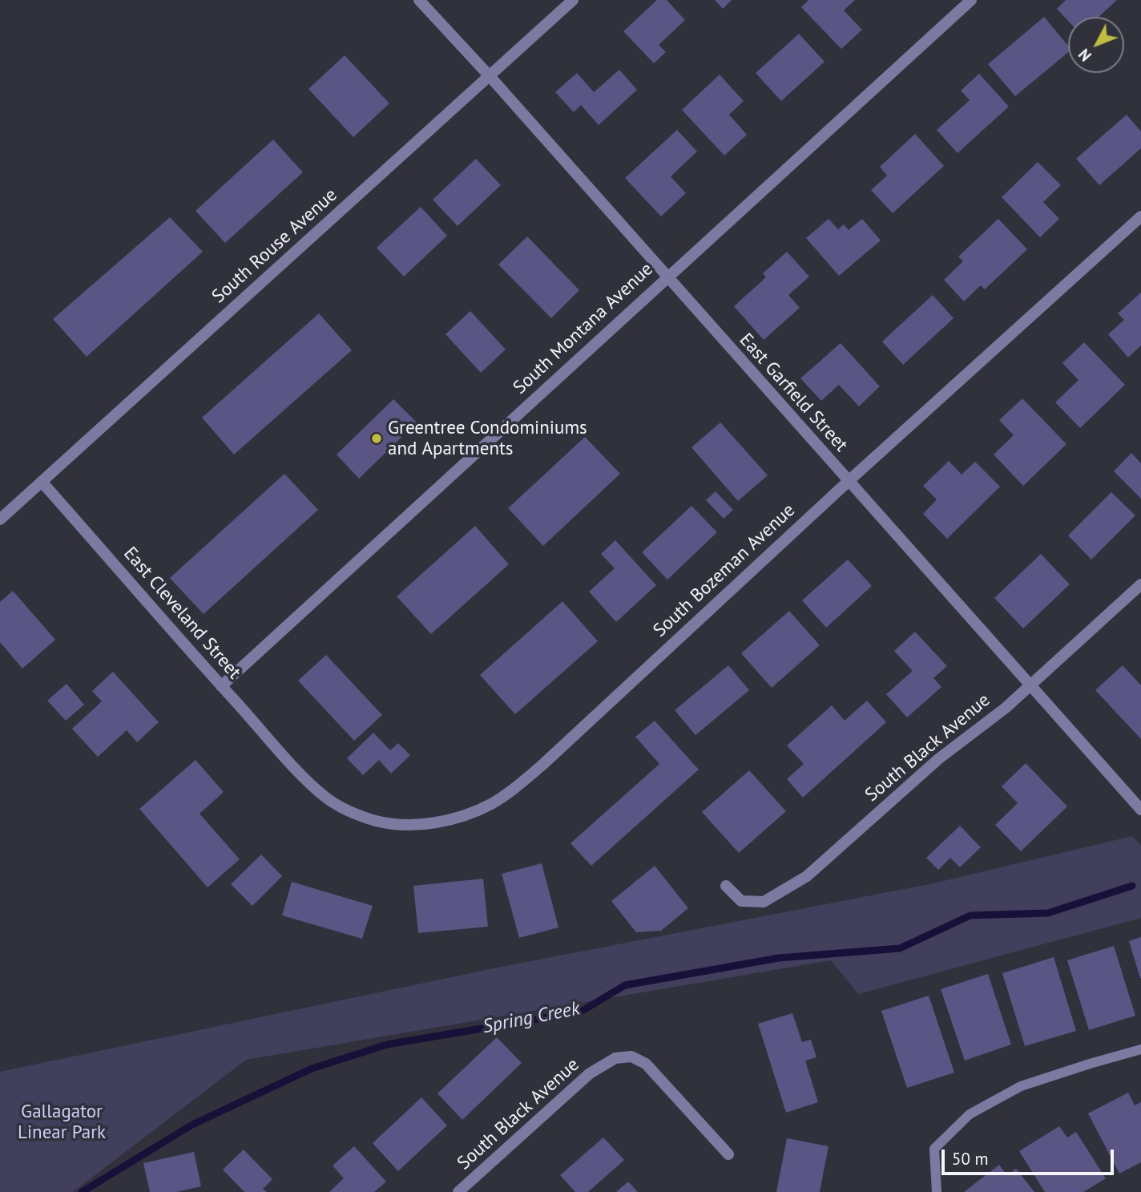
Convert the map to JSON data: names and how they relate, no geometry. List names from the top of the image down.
{
  "streets": {
    "street": [
      "South Rouse Avenue",
      "South Montana Avenue",
      "East Garfield Street",
      "South Bozeman Avenue",
      "East Cleveland Street",
      "South Black Avenue"
    ]
  },
  "crossings": [
    ["South Rouse Avenue", "East Garfield Street"],
    ["South Rouse Avenue", "East Cleveland Street"],
    ["South Montana Avenue", "East Garfield Street"],
    ["South Montana Avenue", "East Cleveland Street"],
    ["East Garfield Street", "South Bozeman Avenue"],
    ["East Garfield Street", "South Black Avenue"],
    ["South Bozeman Avenue", "East Cleveland Street"]
  ],
  "water": ["Spring Creek"],
  "parks": ["Gallagator Linear Park"],
  "places": ["Greentree Condominiums and Apartments"],
  "scale_bar": "50 m",
  "north": "bottom left"
}
